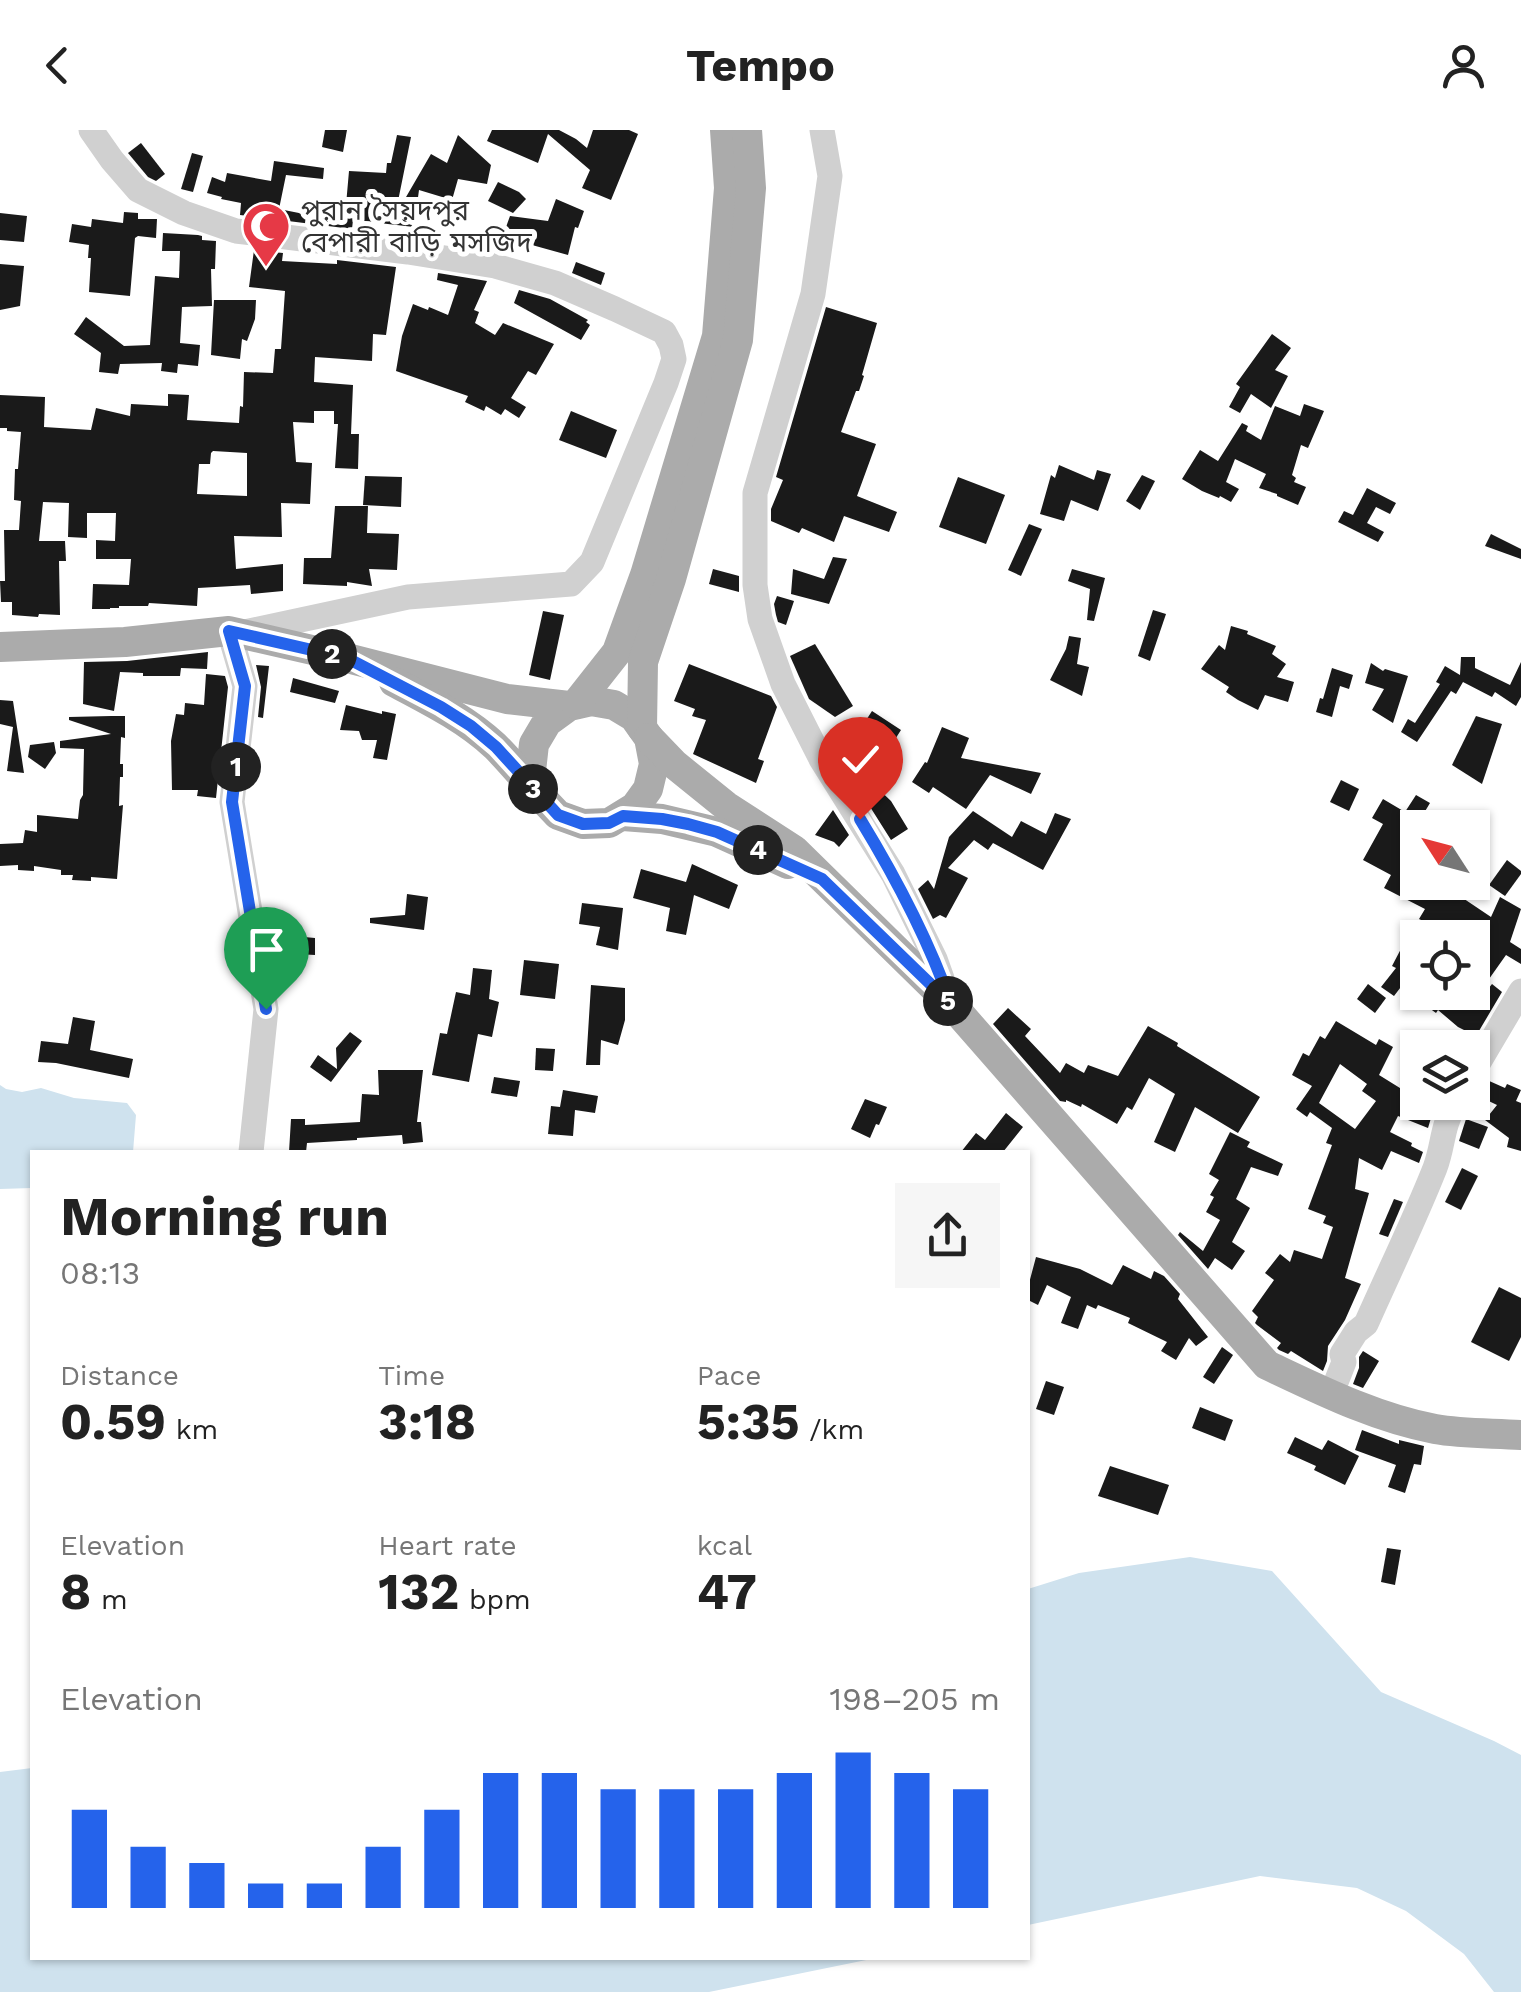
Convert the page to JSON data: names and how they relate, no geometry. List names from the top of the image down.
{
  "places": {
    "mosque": ["পুরান সৈয়দপুর বেপারী বাড়ি মসজিদ"]
  },
  "north": "top left",
  "page": {
    "header": "Tempo",
    "pins": [
      "2",
      "1",
      "3",
      "4",
      "5"
    ],
    "heading": ["Morning run", "08:13"],
    "stats": [
      ["Distance", "0.59 km"],
      ["Time", "3:18"],
      ["Pace", "5:35 /km"],
      ["Elevation", "8 m"],
      ["Heart rate", "132 bpm"],
      ["kcal", "47"]
    ],
    "chart": ["Elevation", "198–205 m"]
  }
}
